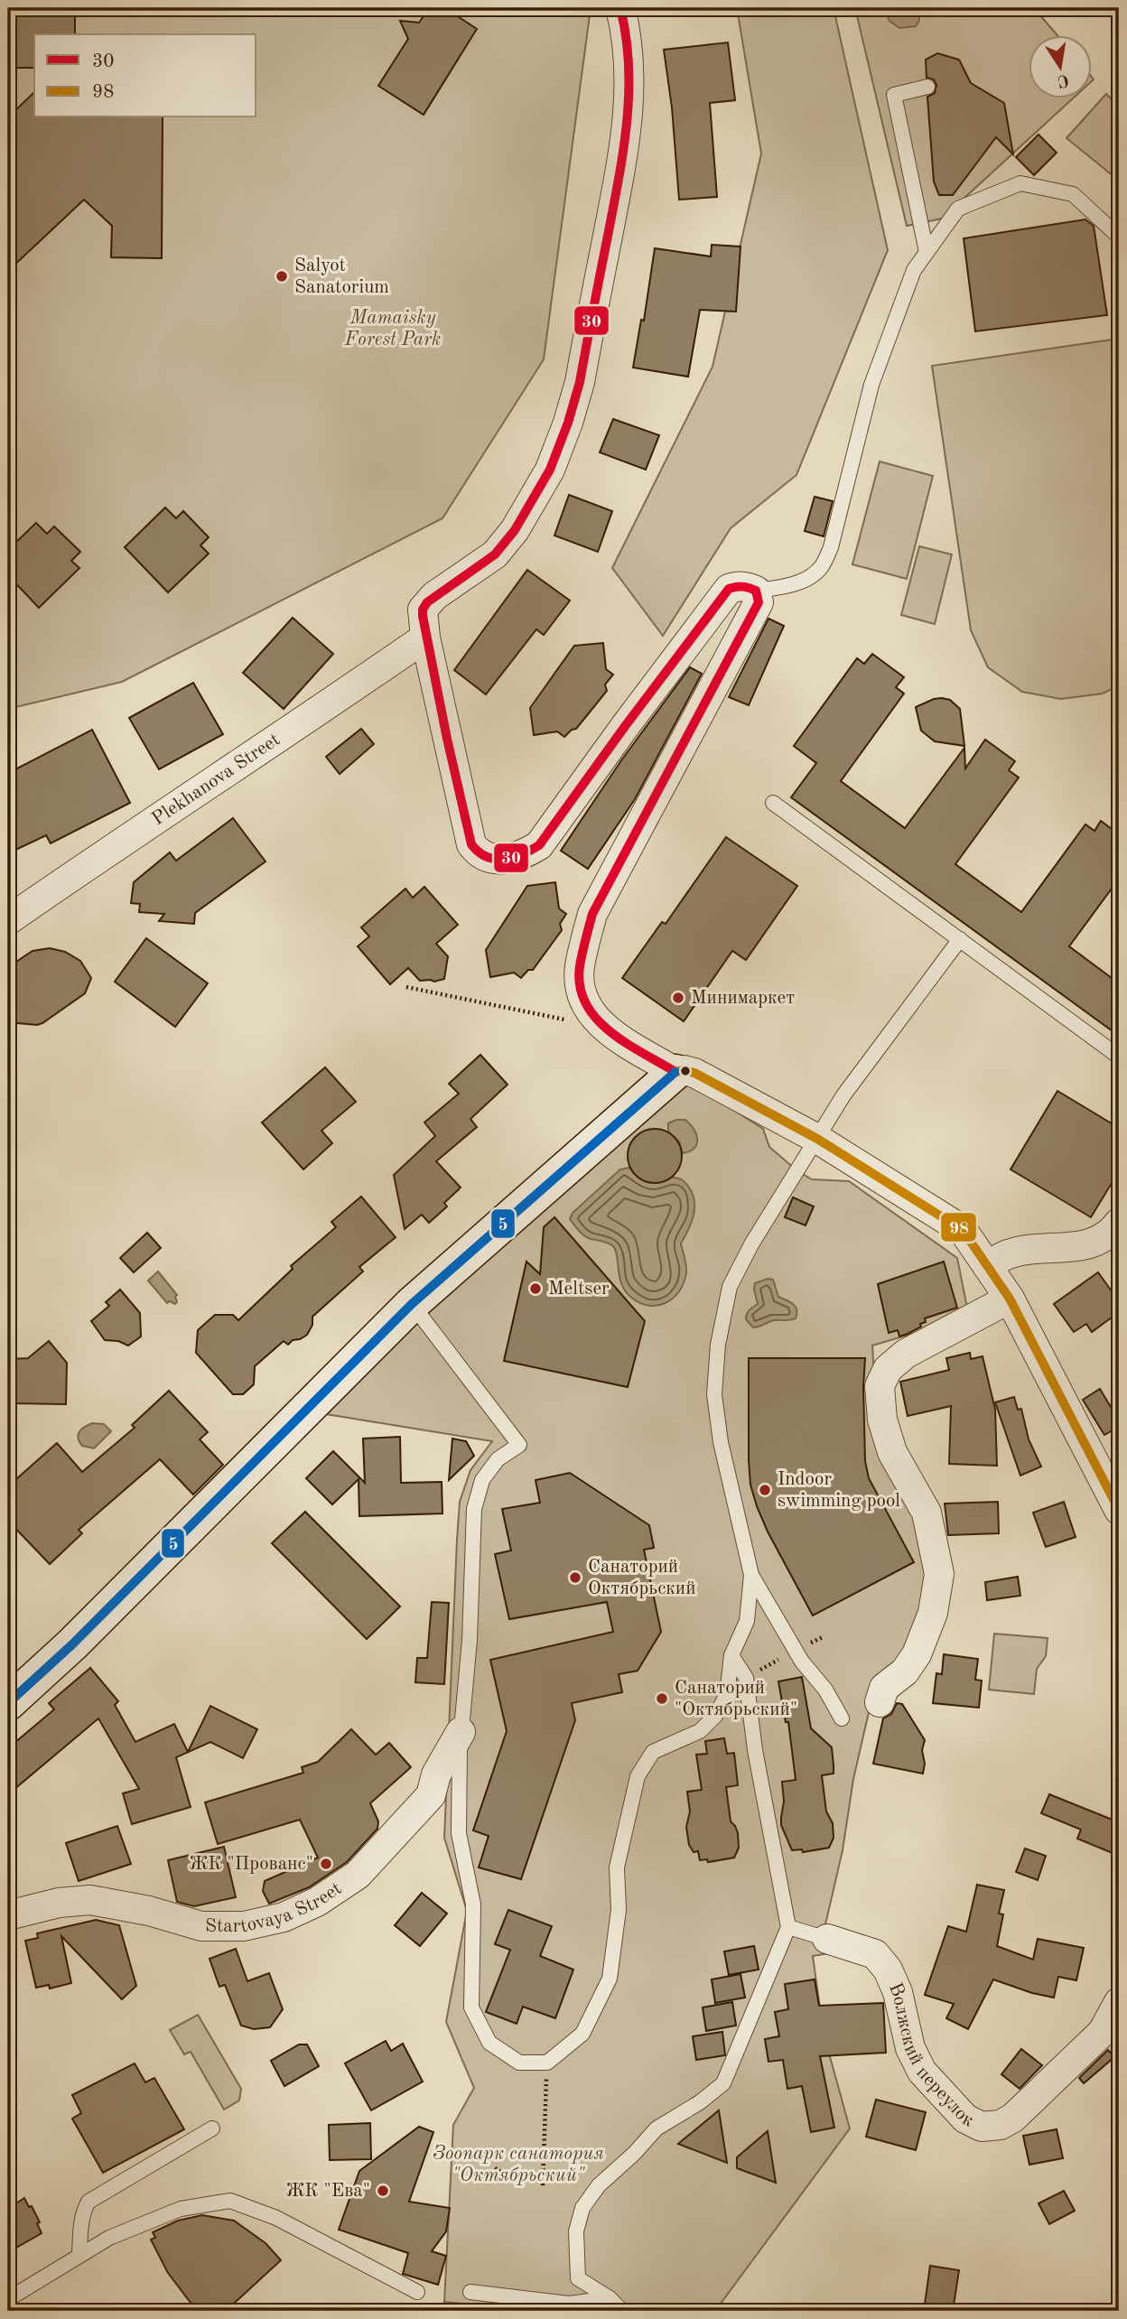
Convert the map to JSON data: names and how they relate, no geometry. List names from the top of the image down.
{
  "streets": {
    "street": ["Plekhanova Street", "Startovaya Street", "Волжский переулок"]
  },
  "parks": ["Mamaisky Forest Park", "Зоопарк санатория \"Октябрьский\""],
  "places": [
    "Salyot Sanatorium",
    "Минимаркет",
    "Meltser",
    "Indoor swimming pool",
    "Санаторий Октябрьский",
    "Санаторий \"Октябрьский\"",
    "ЖК \"Прованс\"",
    "ЖК \"Ева\""
  ],
  "lines": ["transit line 30", "transit line 98", "transit line 5"],
  "legend": ["30", "98"],
  "north": "bottom"
}
